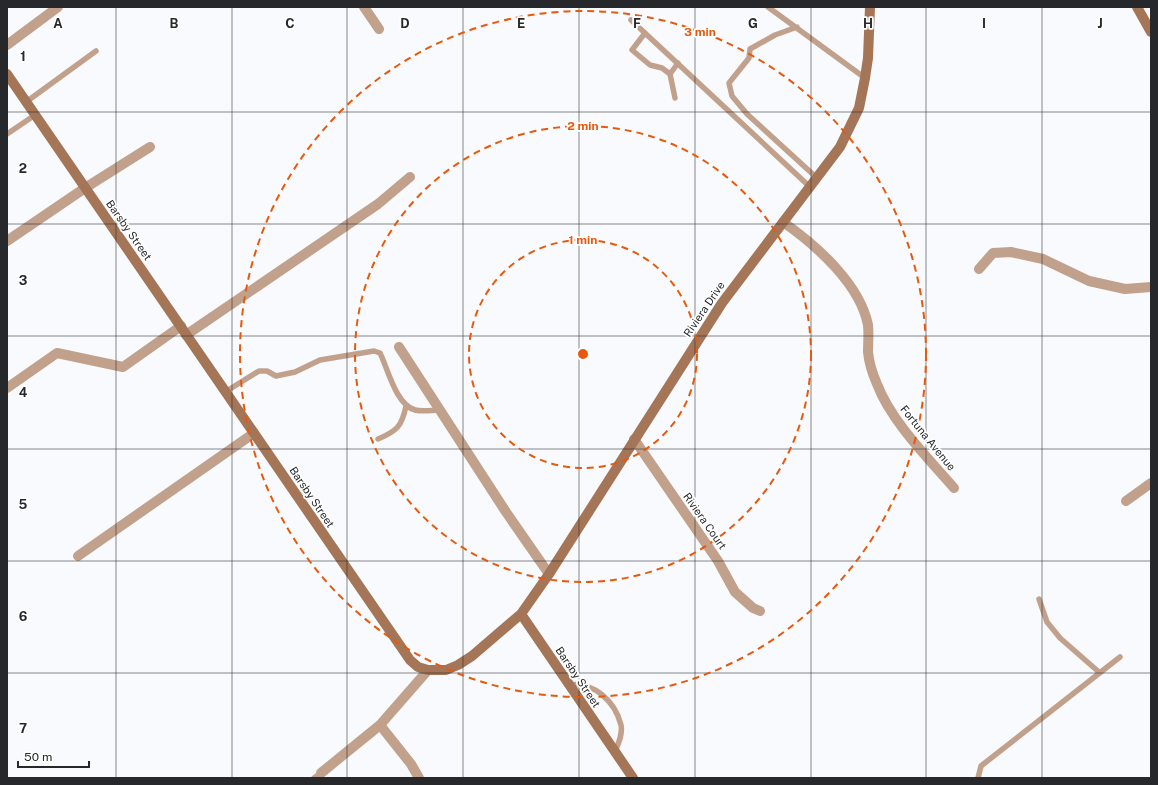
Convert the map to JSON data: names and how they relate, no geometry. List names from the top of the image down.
{
  "streets": {
    "street": [
      "Barsby Street",
      "Riviera Drive",
      "Fortuna Avenue",
      "Riviera Court"
    ]
  },
  "crossings": [
    ["Barsby Street", "Riviera Drive"],
    ["Riviera Drive", "Fortuna Avenue"],
    ["Riviera Drive", "Riviera Court"]
  ],
  "scale_bar": "50 m",
  "grid": {
    "columns": [
      "A",
      "B",
      "C",
      "D",
      "E",
      "F",
      "G",
      "H",
      "I",
      "J"
    ],
    "rows": [
      "1",
      "2",
      "3",
      "4",
      "5",
      "6",
      "7"
    ]
  },
  "rings": ["3 min", "2 min", "1 min"]
}
